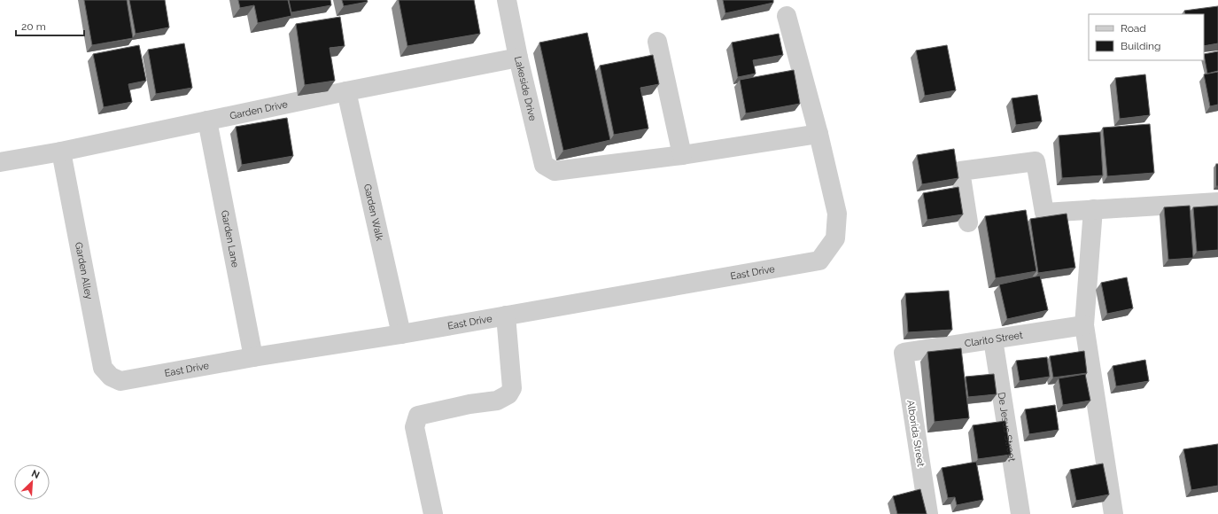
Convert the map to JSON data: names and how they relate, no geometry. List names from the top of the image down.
{
  "streets": {
    "street": [
      "Lakeside Drive",
      "Garden Drive",
      "Garden Walk",
      "Garden Lane",
      "Garden Alley",
      "East Drive",
      "Clarito Street",
      "De Jesus Street",
      "Alborida Street"
    ]
  },
  "crossings": [
    ["Lakeside Drive", "Garden Drive"],
    ["Garden Drive", "Garden Walk"],
    ["Garden Drive", "Garden Lane"],
    ["Garden Drive", "Garden Alley"],
    ["Garden Walk", "East Drive"],
    ["Garden Lane", "East Drive"],
    ["Garden Alley", "East Drive"],
    ["Clarito Street", "De Jesus Street"],
    ["Clarito Street", "Alborida Street"]
  ],
  "legend": ["Road", "Building"],
  "scale_bar": "20 m",
  "north": "top right"
}
